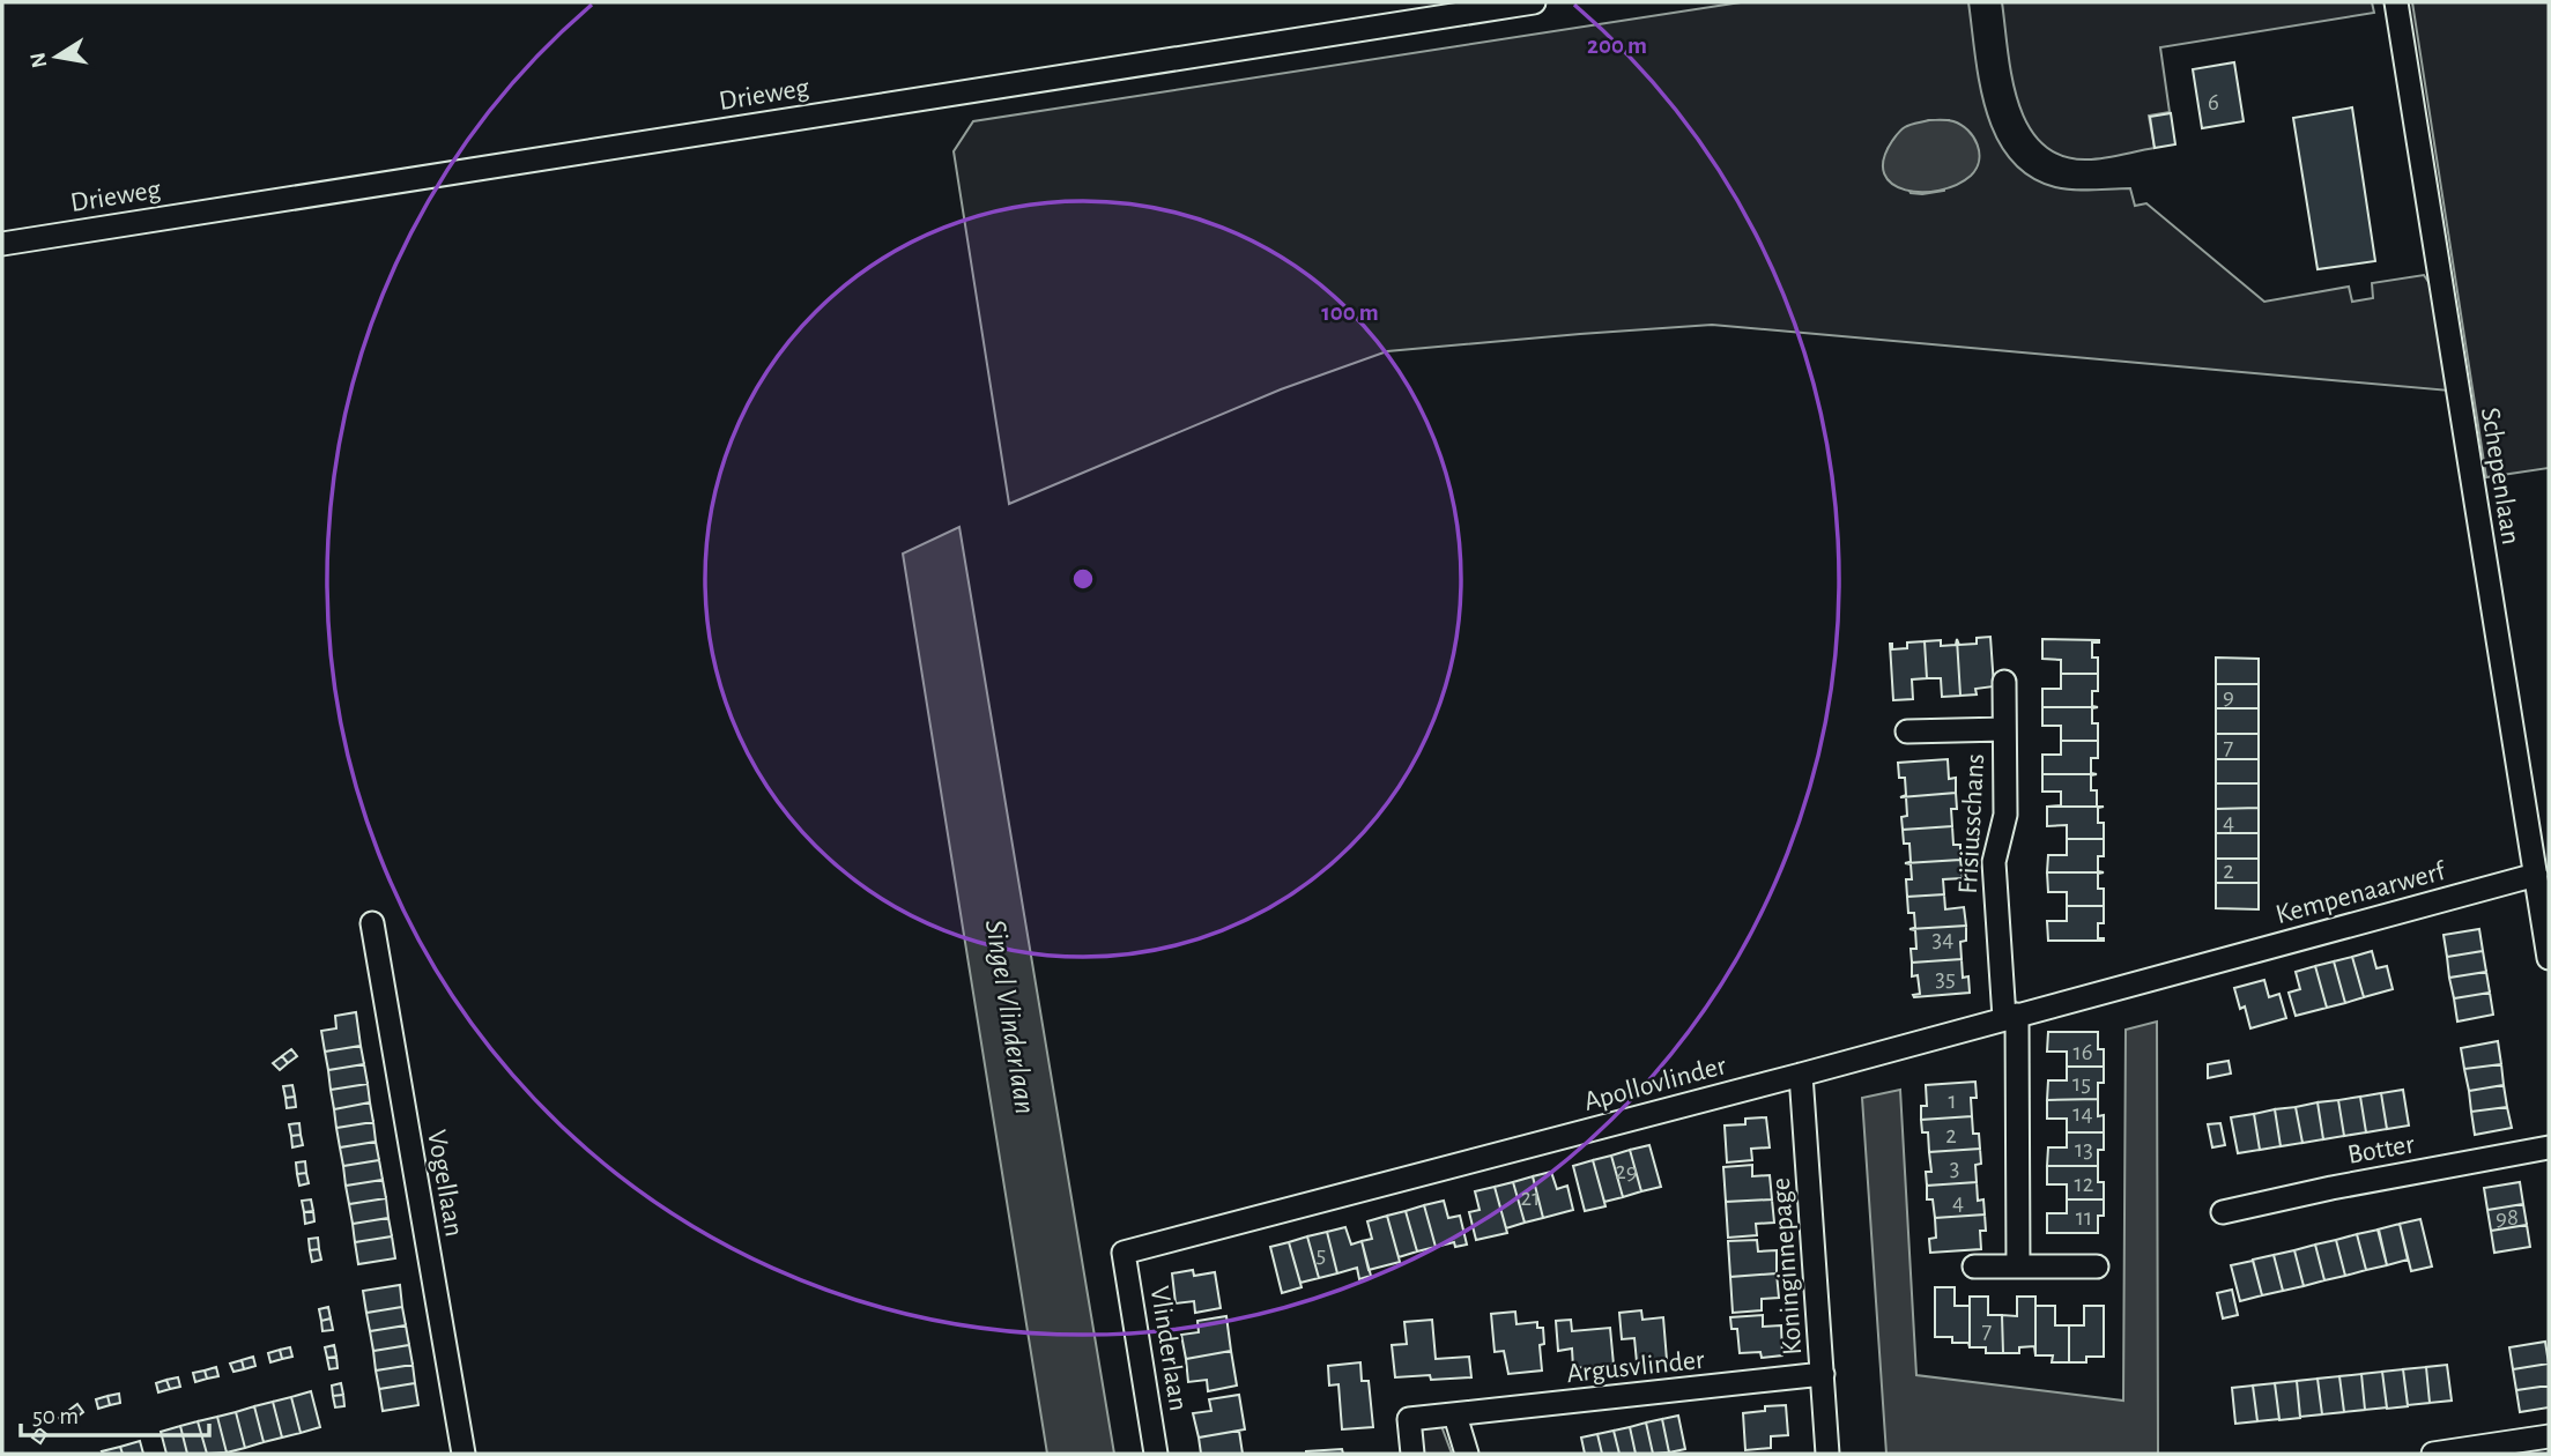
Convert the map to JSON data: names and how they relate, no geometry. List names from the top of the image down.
{
  "streets": {
    "street": [
      "Drieweg",
      "Schepenlaan",
      "Frisiusschans",
      "Kempenaarwerf",
      "Apollovlinder",
      "Botter",
      "Vogellaan",
      "Koninginnepage",
      "Vlinderlaan",
      "Argusvlinder"
    ]
  },
  "crossings": [
    ["Schepenlaan", "Kempenaarwerf"],
    ["Frisiusschans", "Apollovlinder"],
    ["Kempenaarwerf", "Apollovlinder"],
    ["Apollovlinder", "Koninginnepage"],
    ["Apollovlinder", "Vlinderlaan"],
    ["Koninginnepage", "Argusvlinder"]
  ],
  "water": ["Singel Vlinderlaan"],
  "house_numbers": [
    "6",
    "9",
    "7",
    "4",
    "2",
    "34",
    "35",
    "16",
    "15",
    "1",
    "14",
    "2",
    "13",
    "3",
    "29",
    "12",
    "21",
    "4",
    "11",
    "98",
    "5",
    "7"
  ],
  "scale_bar": "50 m",
  "north": "left",
  "rings": ["200 m", "100 m"]
}
